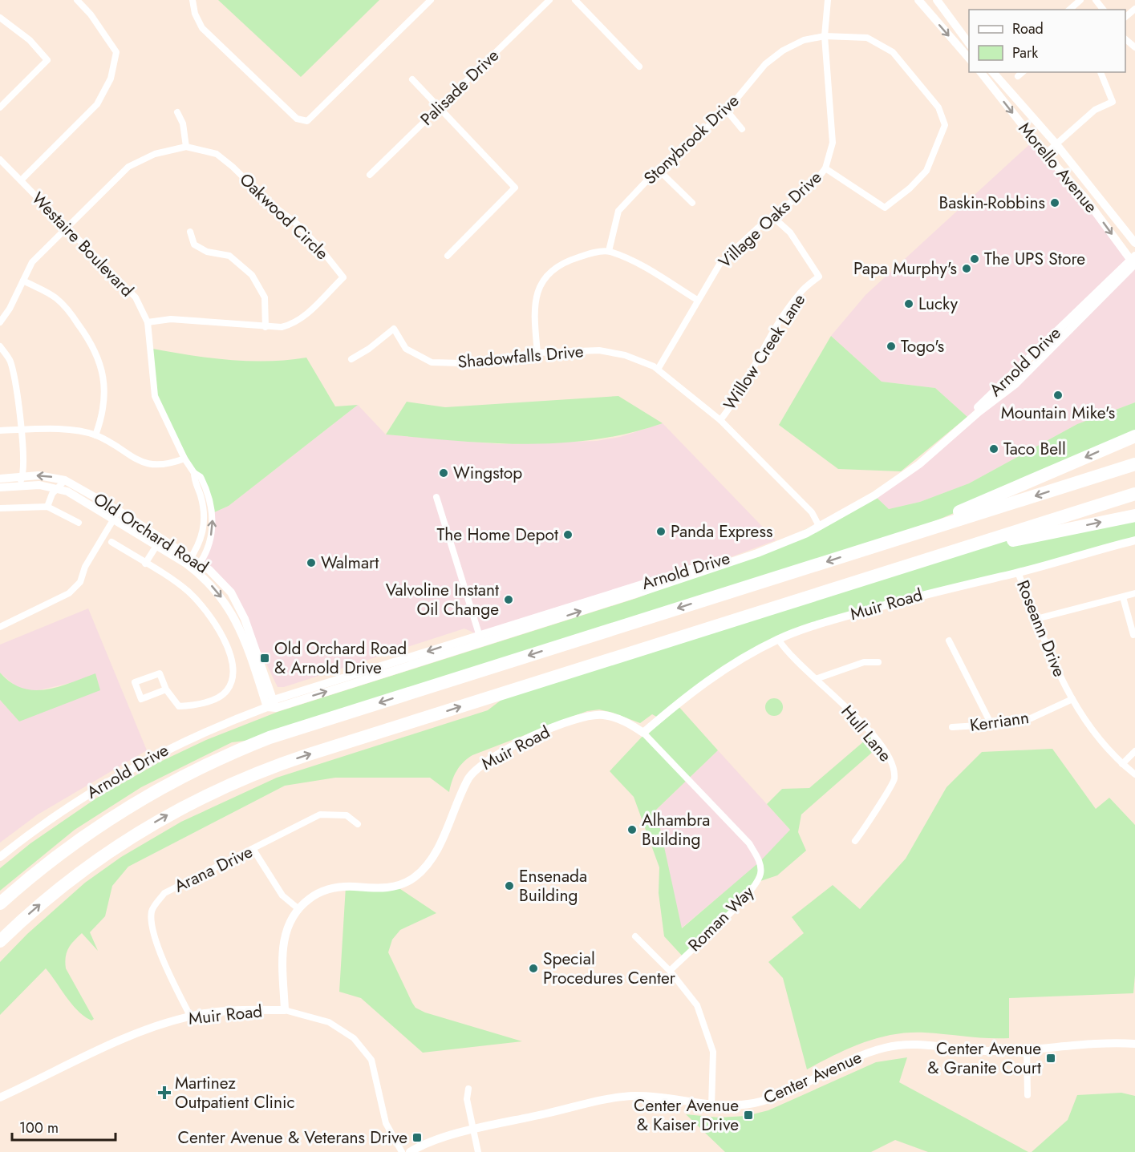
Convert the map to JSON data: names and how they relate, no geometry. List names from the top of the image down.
{
  "streets": {
    "street": [
      "Palisade Drive",
      "Stonybrook Drive",
      "Morello Avenue",
      "Oakwood Circle",
      "Village Oaks Drive",
      "Westaire Boulevard",
      "Willow Creek Lane",
      "Shadowfalls Drive",
      "Arnold Drive",
      "Old Orchard Road",
      "Muir Road",
      "Roseann Drive",
      "Kerriann",
      "Hull Lane",
      "Arana Drive",
      "Roman Way",
      "Center Avenue"
    ]
  },
  "crossings": [
    ["Stonybrook Drive", "Village Oaks Drive"],
    ["Morello Avenue", "Arnold Drive"],
    ["Oakwood Circle", "Westaire Boulevard"],
    ["Village Oaks Drive", "Willow Creek Lane"],
    ["Village Oaks Drive", "Shadowfalls Drive"],
    ["Westaire Boulevard", "Old Orchard Road"],
    ["Willow Creek Lane", "Shadowfalls Drive"],
    ["Shadowfalls Drive", "Arnold Drive"],
    ["Arnold Drive", "Old Orchard Road"],
    ["Muir Road", "Roseann Drive"],
    ["Muir Road", "Hull Lane"],
    ["Muir Road", "Arana Drive"],
    ["Muir Road", "Roman Way"],
    ["Roseann Drive", "Kerriann"]
  ],
  "places": {
    "other": [
      "Baskin-Robbins",
      "The UPS Store",
      "Papa Murphy's",
      "Lucky",
      "Togo's",
      "Mountain Mike's",
      "Taco Bell",
      "Wingstop",
      "Panda Express",
      "The Home Depot",
      "Walmart",
      "Valvoline Instant Oil Change",
      "Alhambra Building",
      "Ensenada Building",
      "Special Procedures Center"
    ],
    "transit": [
      "Old Orchard Road & Arnold Drive",
      "Center Avenue & Granite Court",
      "Center Avenue & Kaiser Drive",
      "Center Avenue & Veterans Drive"
    ],
    "health": ["Martinez Outpatient Clinic"]
  },
  "legend": ["Road", "Park"],
  "scale_bar": "100 m"
}
